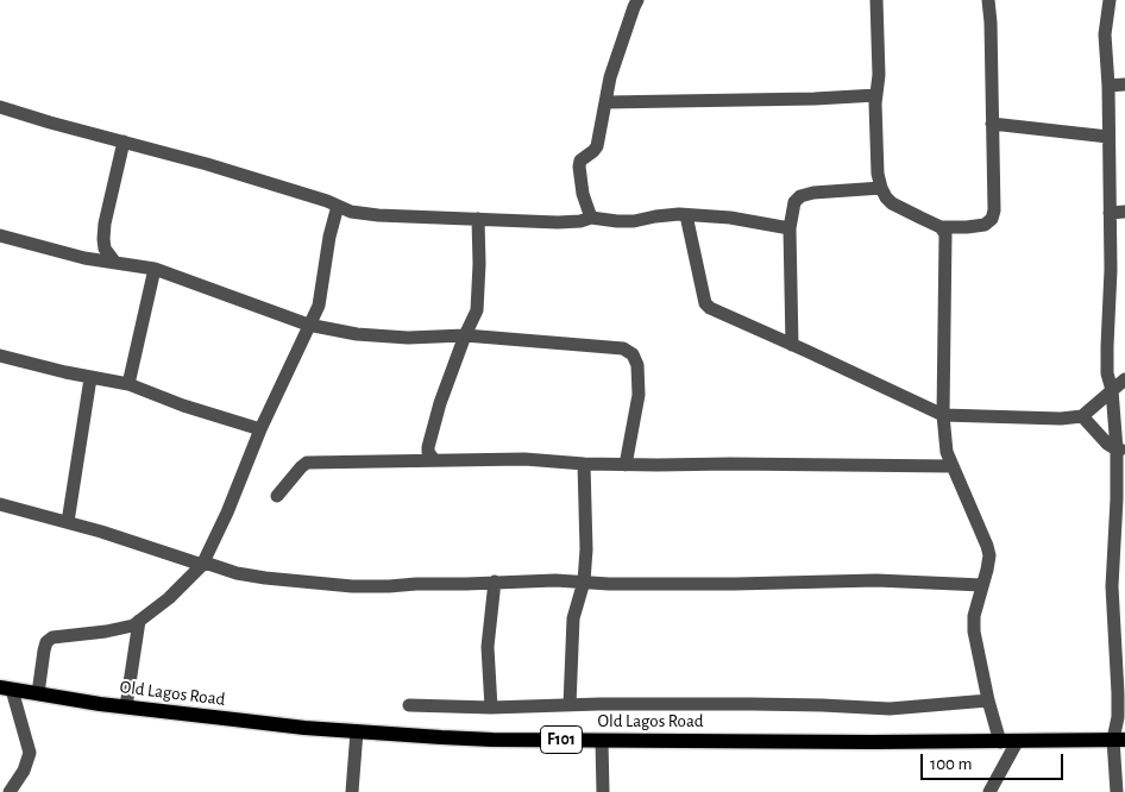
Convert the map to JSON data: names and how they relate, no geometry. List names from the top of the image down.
{
  "streets": {
    "main road": ["Old Lagos Road", "F101"]
  },
  "scale_bar": "100 m"
}
